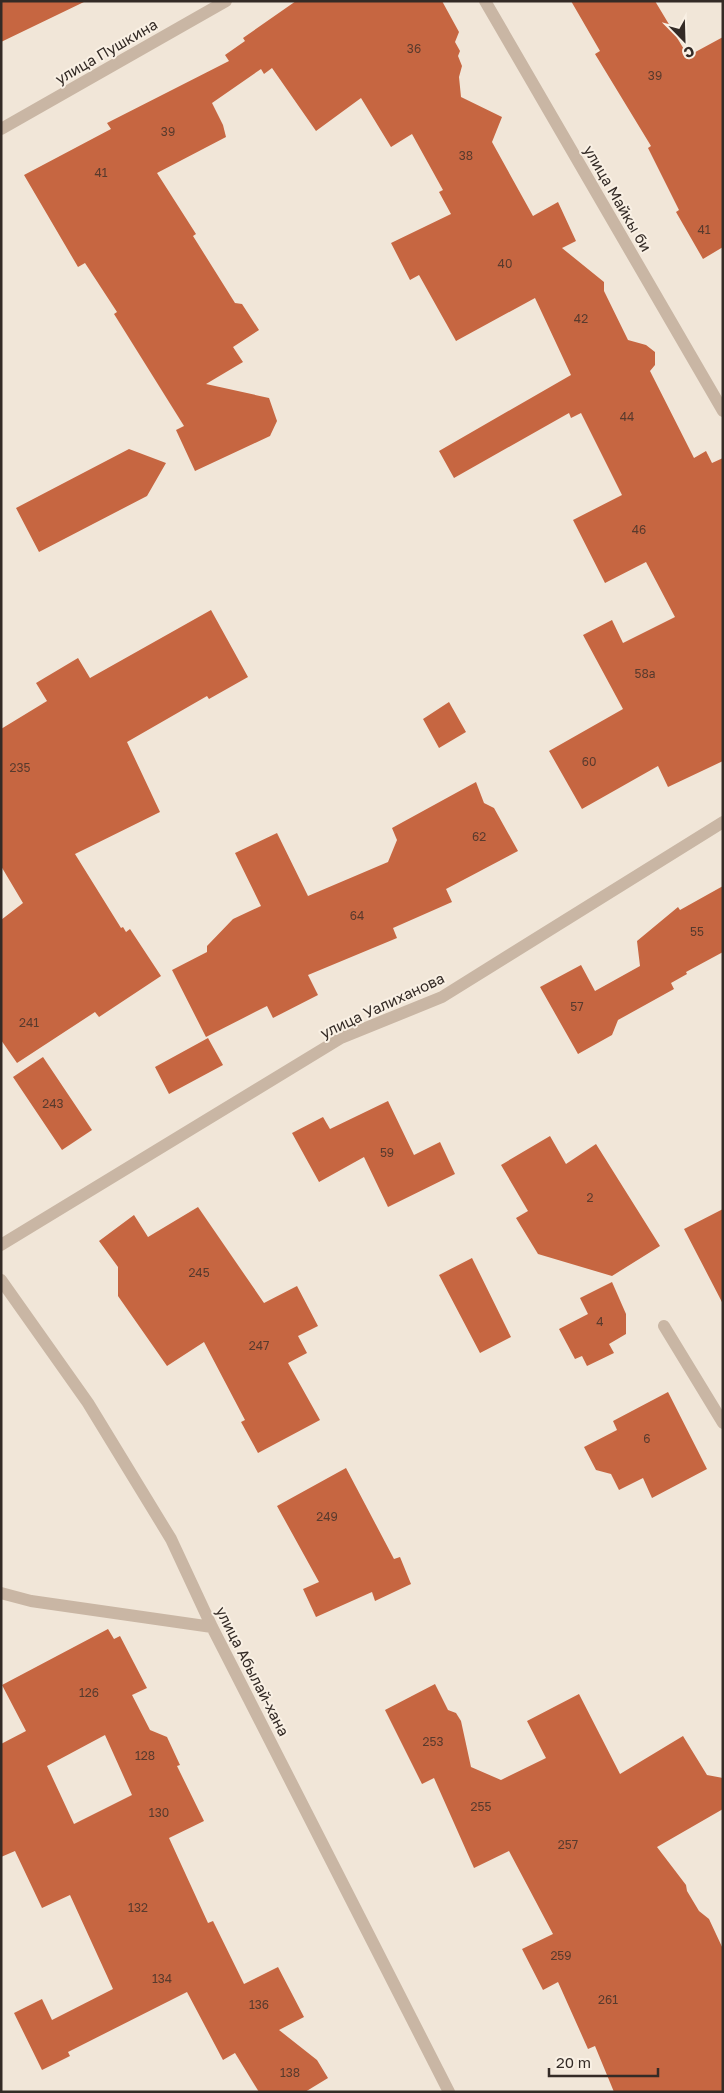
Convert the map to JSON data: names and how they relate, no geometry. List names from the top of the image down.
{
  "streets": {
    "street": [
      "улица Пушкина",
      "улица Майкы би",
      "улица Уалиханова",
      "улица Абылай-хана"
    ]
  },
  "house_numbers": [
    "36",
    "39",
    "39",
    "38",
    "41",
    "41",
    "40",
    "42",
    "44",
    "46",
    "58а",
    "60",
    "235",
    "62",
    "64",
    "55",
    "57",
    "241",
    "243",
    "59",
    "2",
    "245",
    "4",
    "247",
    "6",
    "249",
    "126",
    "253",
    "128",
    "255",
    "130",
    "257",
    "132",
    "259",
    "134",
    "261",
    "136",
    "138"
  ],
  "scale_bar": "20 m",
  "north": "bottom right"
}
